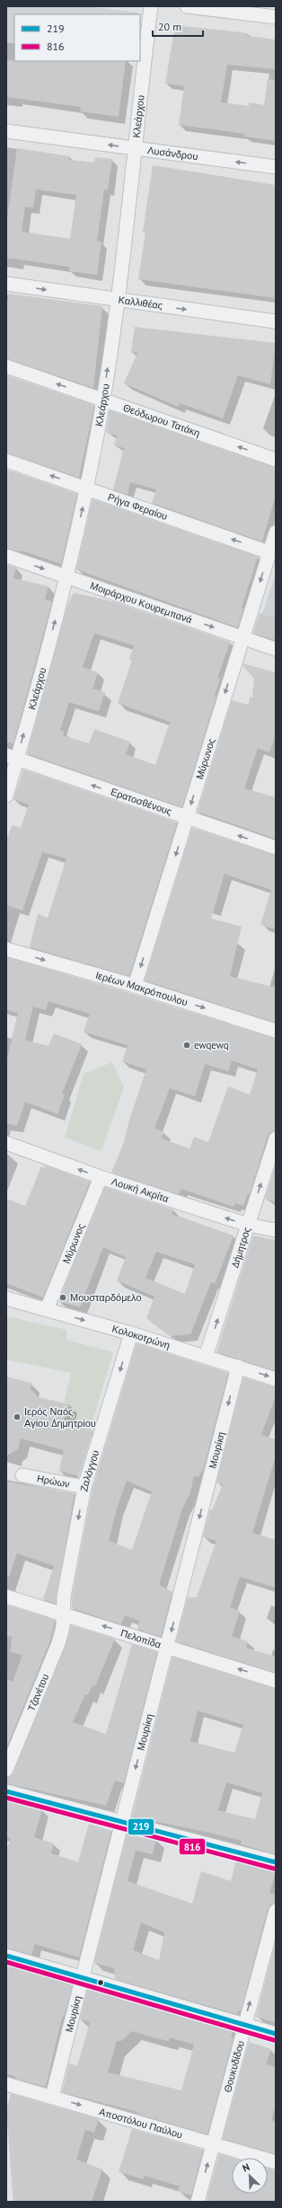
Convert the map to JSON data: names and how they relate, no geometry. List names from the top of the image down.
{
  "streets": {
    "street": [
      "Κλεάρχου",
      "Λυσάνδρου",
      "Καλλιθέας",
      "Θεόδωρου Τατάκη",
      "Ρήγα Φεραίου",
      "Μοιράρχου Κουρεμπανά",
      "Μύρωνος",
      "Ερατοσθένους",
      "Ιερέων Μακρόπουλου",
      "Λουκή Ακρίτα",
      "Δήμητρος",
      "Κολοκοτρώνη",
      "Μουρίκη",
      "Ζαλόγγου",
      "Ηρώων",
      "Πελοπίδα",
      "Τζανέτου",
      "Θουκυδίδου",
      "Αποστόλου Παύλου"
    ]
  },
  "crossings": [
    ["Κλεάρχου", "Λυσάνδρου"],
    ["Κλεάρχου", "Καλλιθέας"],
    ["Κλεάρχου", "Θεόδωρου Τατάκη"],
    ["Κλεάρχου", "Ρήγα Φεραίου"],
    ["Κλεάρχου", "Μοιράρχου Κουρεμπανά"],
    ["Κλεάρχου", "Ερατοσθένους"],
    ["Ρήγα Φεραίου", "Μύρωνος"],
    ["Μοιράρχου Κουρεμπανά", "Μύρωνος"],
    ["Μύρωνος", "Ερατοσθένους"],
    ["Μύρωνος", "Ιερέων Μακρόπουλου"],
    ["Μύρωνος", "Λουκή Ακρίτα"],
    ["Μύρωνος", "Κολοκοτρώνη"],
    ["Λουκή Ακρίτα", "Δήμητρος"],
    ["Δήμητρος", "Κολοκοτρώνη"],
    ["Κολοκοτρώνη", "Μουρίκη"],
    ["Κολοκοτρώνη", "Ζαλόγγου"],
    ["Μουρίκη", "Πελοπίδα"],
    ["Μουρίκη", "Αποστόλου Παύλου"],
    ["Ζαλόγγου", "Ηρώων"],
    ["Ζαλόγγου", "Πελοπίδα"],
    ["Ζαλόγγου", "Τζανέτου"],
    ["Πελοπίδα", "Τζανέτου"],
    ["Θουκυδίδου", "Αποστόλου Παύλου"]
  ],
  "one_way": [
    "Κλεάρχου",
    "Λυσάνδρου",
    "Καλλιθέας",
    "Θεόδωρου Τατάκη",
    "Ρήγα Φεραίου",
    "Μοιράρχου Κουρεμπανά",
    "Μύρωνος",
    "Ερατοσθένους",
    "Ιερέων Μακρόπουλου",
    "Λουκή Ακρίτα",
    "Δήμητρος",
    "Κολοκοτρώνη",
    "Μουρίκη",
    "Ζαλόγγου",
    "Πελοπίδα",
    "Θουκυδίδου",
    "Αποστόλου Παύλου"
  ],
  "places": ["ewqewq", "Μουσταρδόμελο", "Ιερός Ναός Αγίου Δημητρίου"],
  "lines": ["transit line 219", "transit line 816"],
  "legend": ["219", "816"],
  "scale_bar": "20 m",
  "north": "top left"
}
